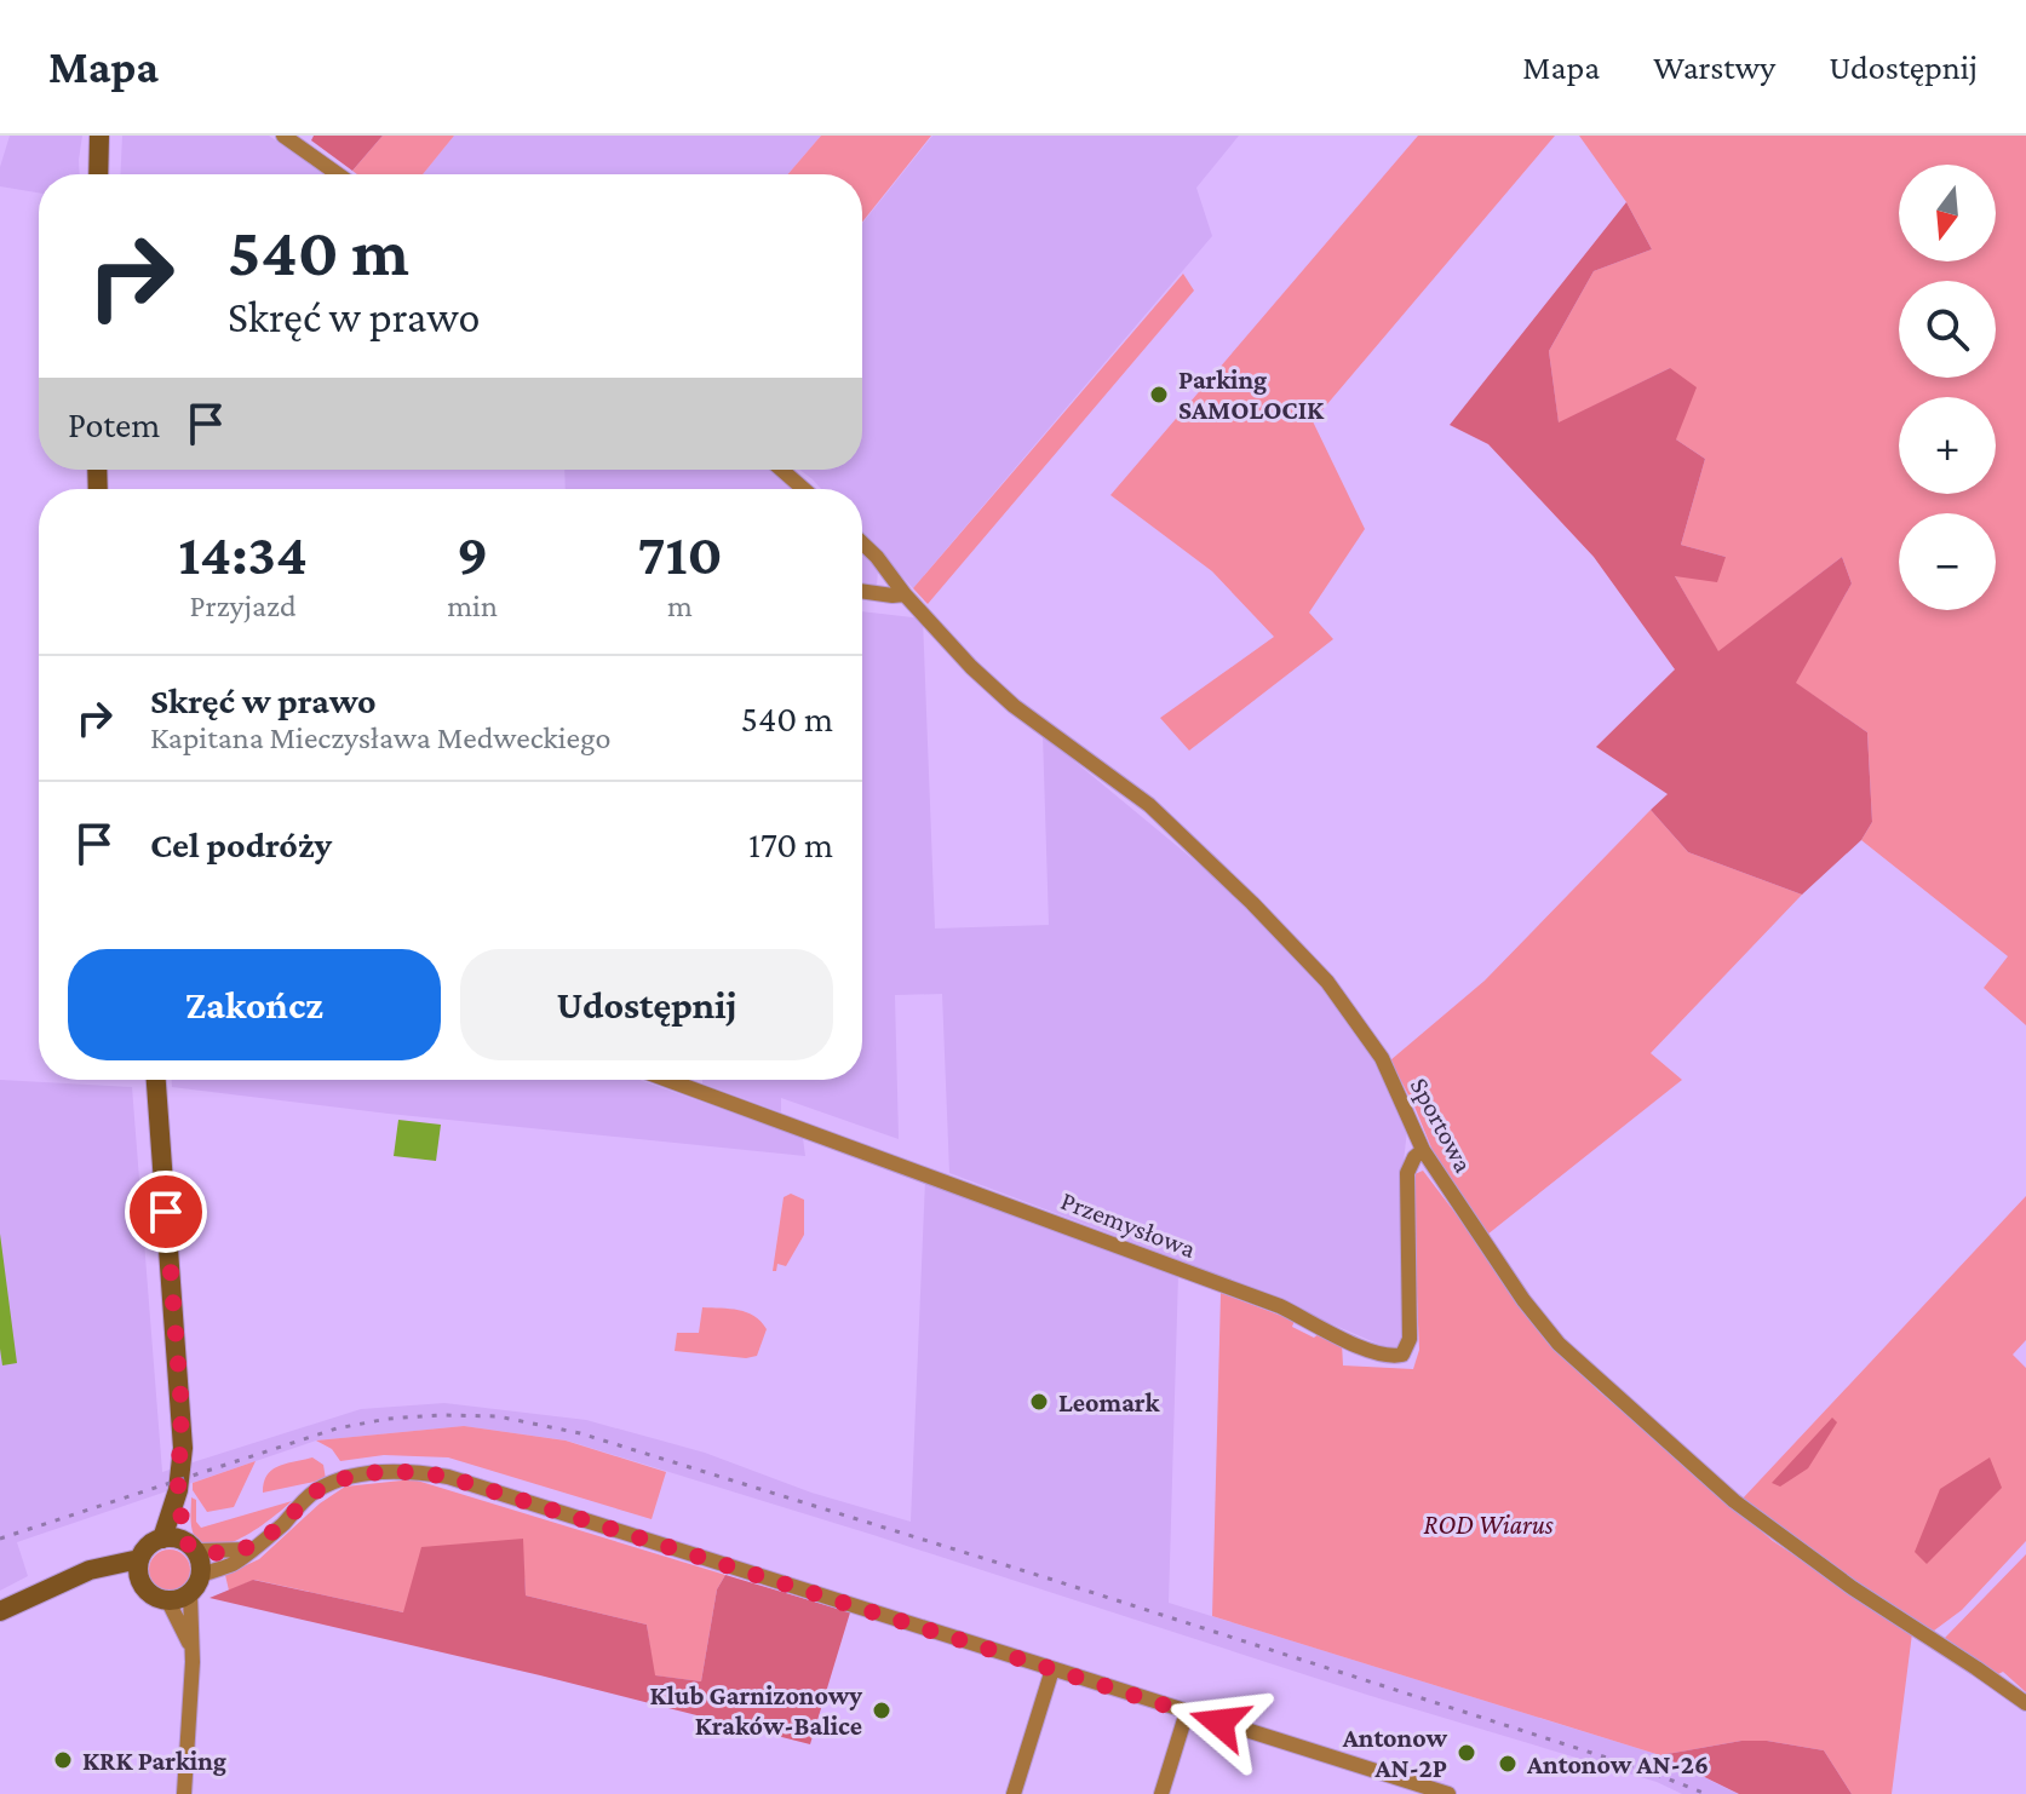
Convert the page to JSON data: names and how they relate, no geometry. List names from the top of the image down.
{
  "streets": {
    "street": ["Sportowa", "Przemysłowa"]
  },
  "crossings": [
    ["Sportowa", "Przemysłowa"]
  ],
  "parks": ["ROD Wiarus"],
  "places": [
    "Parking SAMOLOCIK",
    "Leomark",
    "Klub Garnizonowy Kraków-Balice",
    "Antonow AN-2P",
    "KRK Parking",
    "Antonow AN-26"
  ],
  "north": "bottom",
  "page": {
    "header": "Mapa",
    "nav": ["Mapa", "Warstwy", "Udostępnij"],
    "map_buttons": ["+", "−"],
    "turn": ["540 m", "Skręć w prawo"],
    "then": "Potem",
    "eta": [
      "14:34",
      "Przyjazd",
      "9",
      "min",
      "710",
      "m"
    ],
    "list": [
      {
        "name": "Skręć w prawo",
        "note": "Kapitana Mieczysława Medweckiego",
        "value": "540 m"
      },
      {
        "name": "Cel podróży",
        "value": "170 m"
      }
    ],
    "buttons": ["Zakończ", "Udostępnij"]
  }
}
